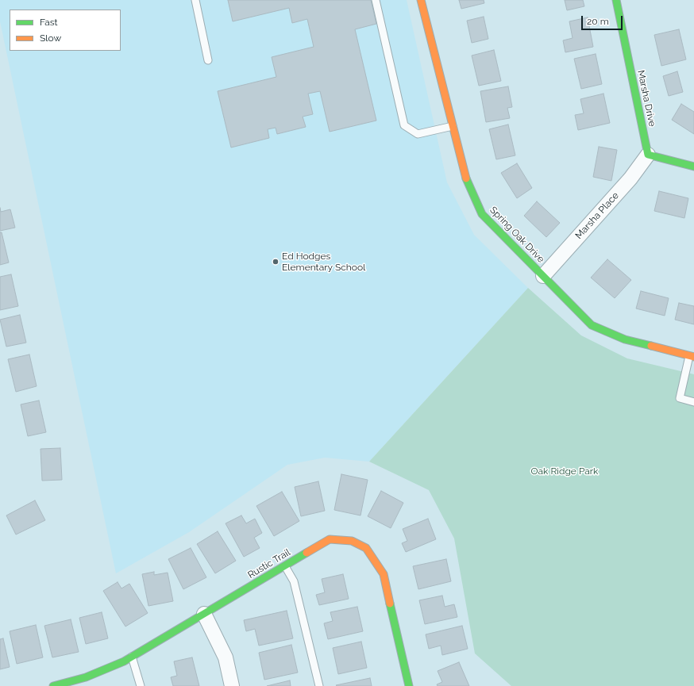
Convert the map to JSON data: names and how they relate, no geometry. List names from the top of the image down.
{
  "streets": {
    "street": [
      "Marsha Drive",
      "Marsha Place",
      "Spring Oak Drive",
      "Rustic Trail"
    ]
  },
  "crossings": [
    ["Marsha Drive", "Marsha Place"],
    ["Marsha Place", "Spring Oak Drive"]
  ],
  "parks": ["Oak Ridge Park"],
  "places": ["Ed Hodges Elementary School"],
  "legend": ["Fast", "Slow"],
  "scale_bar": "20 m"
}
